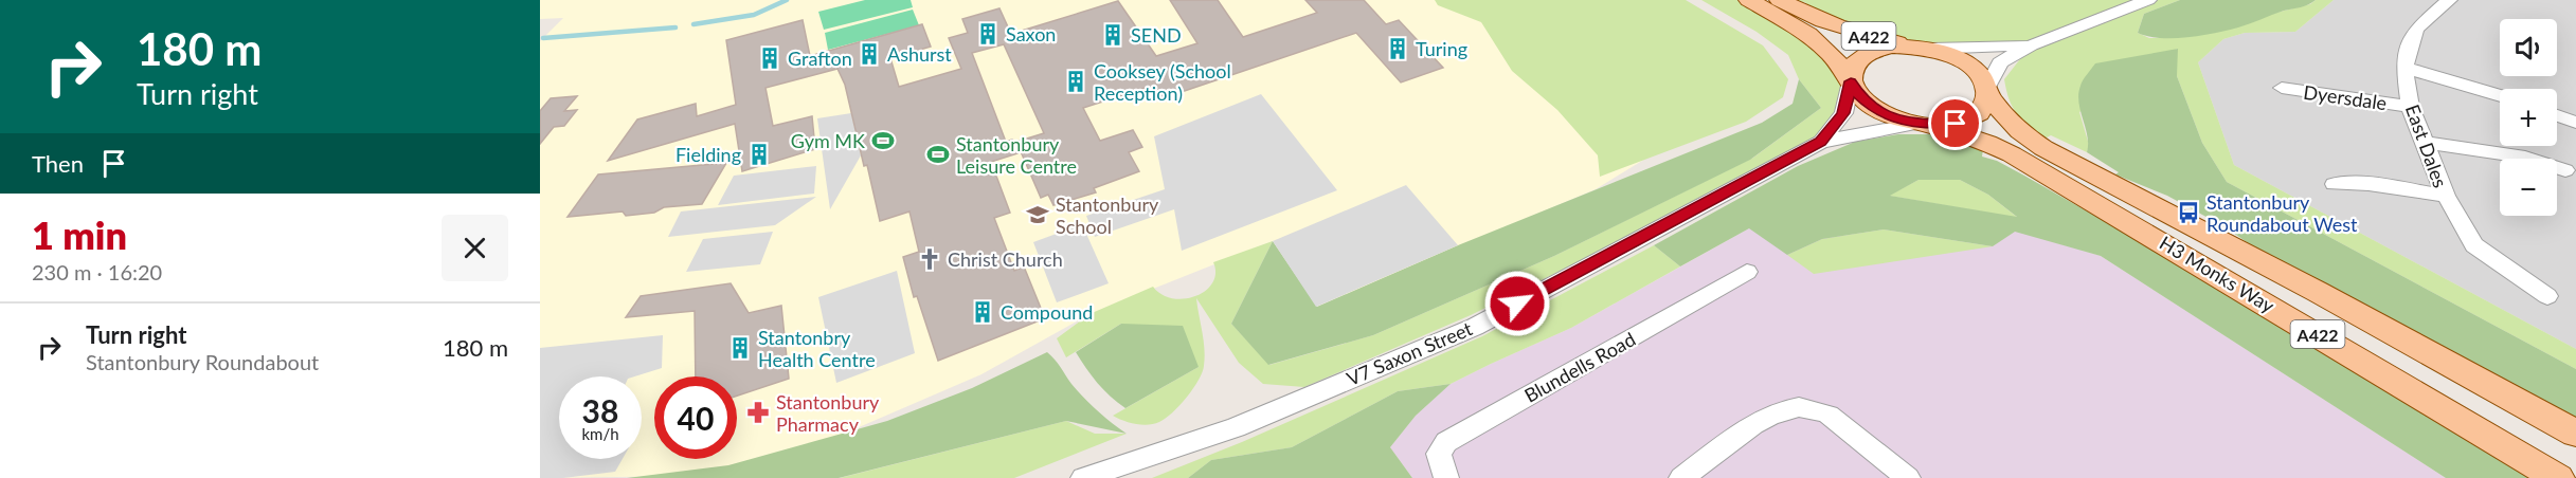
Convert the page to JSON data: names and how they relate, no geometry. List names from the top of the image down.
{
  "streets": {
    "main road": ["A422", "H3 Monks Way"],
    "street": [
      "Dyersdale",
      "East Dales",
      "V7 Saxon Street",
      "Blundells Road"
    ]
  },
  "crossings": [
    ["A422", "H3 Monks Way"],
    ["A422", "V7 Saxon Street"],
    ["Dyersdale", "East Dales"],
    ["H3 Monks Way", "V7 Saxon Street"]
  ],
  "places": {
    "building": [
      "Saxon",
      "SEND",
      "Turing",
      "Ashurst",
      "Grafton",
      "Cooksey (School Reception)",
      "Fielding",
      "Compound",
      "Stantonbry Health Centre"
    ],
    "sports": ["Gym MK", "Stantonbury Leisure Centre"],
    "bus stop": ["Stantonbury Roundabout West"],
    "school or university": ["Stantonbury School"],
    "church": ["Christ Church"],
    "pharmacy": ["Stantonbury Pharmacy"]
  },
  "page": {
    "turn": ["180 m", "Turn right"],
    "map_buttons": ["+", "−"],
    "then": "Then",
    "heading": ["1 min", "230 m · 16:20"],
    "list": [
      {
        "name": "Turn right",
        "note": "Stantonbury Roundabout",
        "value": "180 m"
      }
    ],
    "speed": "38 km/h",
    "limit": "40"
  }
}
